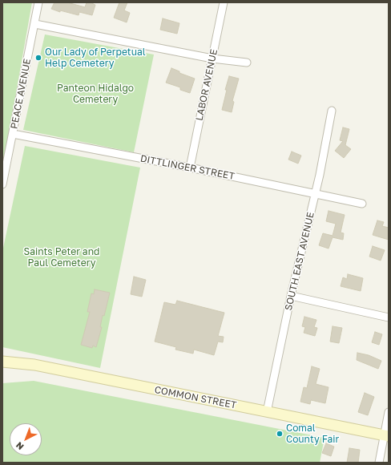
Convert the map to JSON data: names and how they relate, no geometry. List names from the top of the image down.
{
  "streets": {
    "main road": ["COMMON STREET"],
    "street": [
      "LABOR AVENUE",
      "PEACE AVENUE",
      "DITTLINGER STREET",
      "SOUTH EAST AVENUE"
    ]
  },
  "crossings": [
    ["LABOR AVENUE", "DITTLINGER STREET"],
    ["PEACE AVENUE", "DITTLINGER STREET"],
    ["DITTLINGER STREET", "SOUTH EAST AVENUE"],
    ["SOUTH EAST AVENUE", "COMMON STREET"]
  ],
  "parks": ["Panteon Hidalgo Cemetery", "Saints Peter and Paul Cemetery"],
  "places": ["Our Lady of Perpetual Help Cemetery", "Comal County Fair"],
  "north": "bottom left"
}
